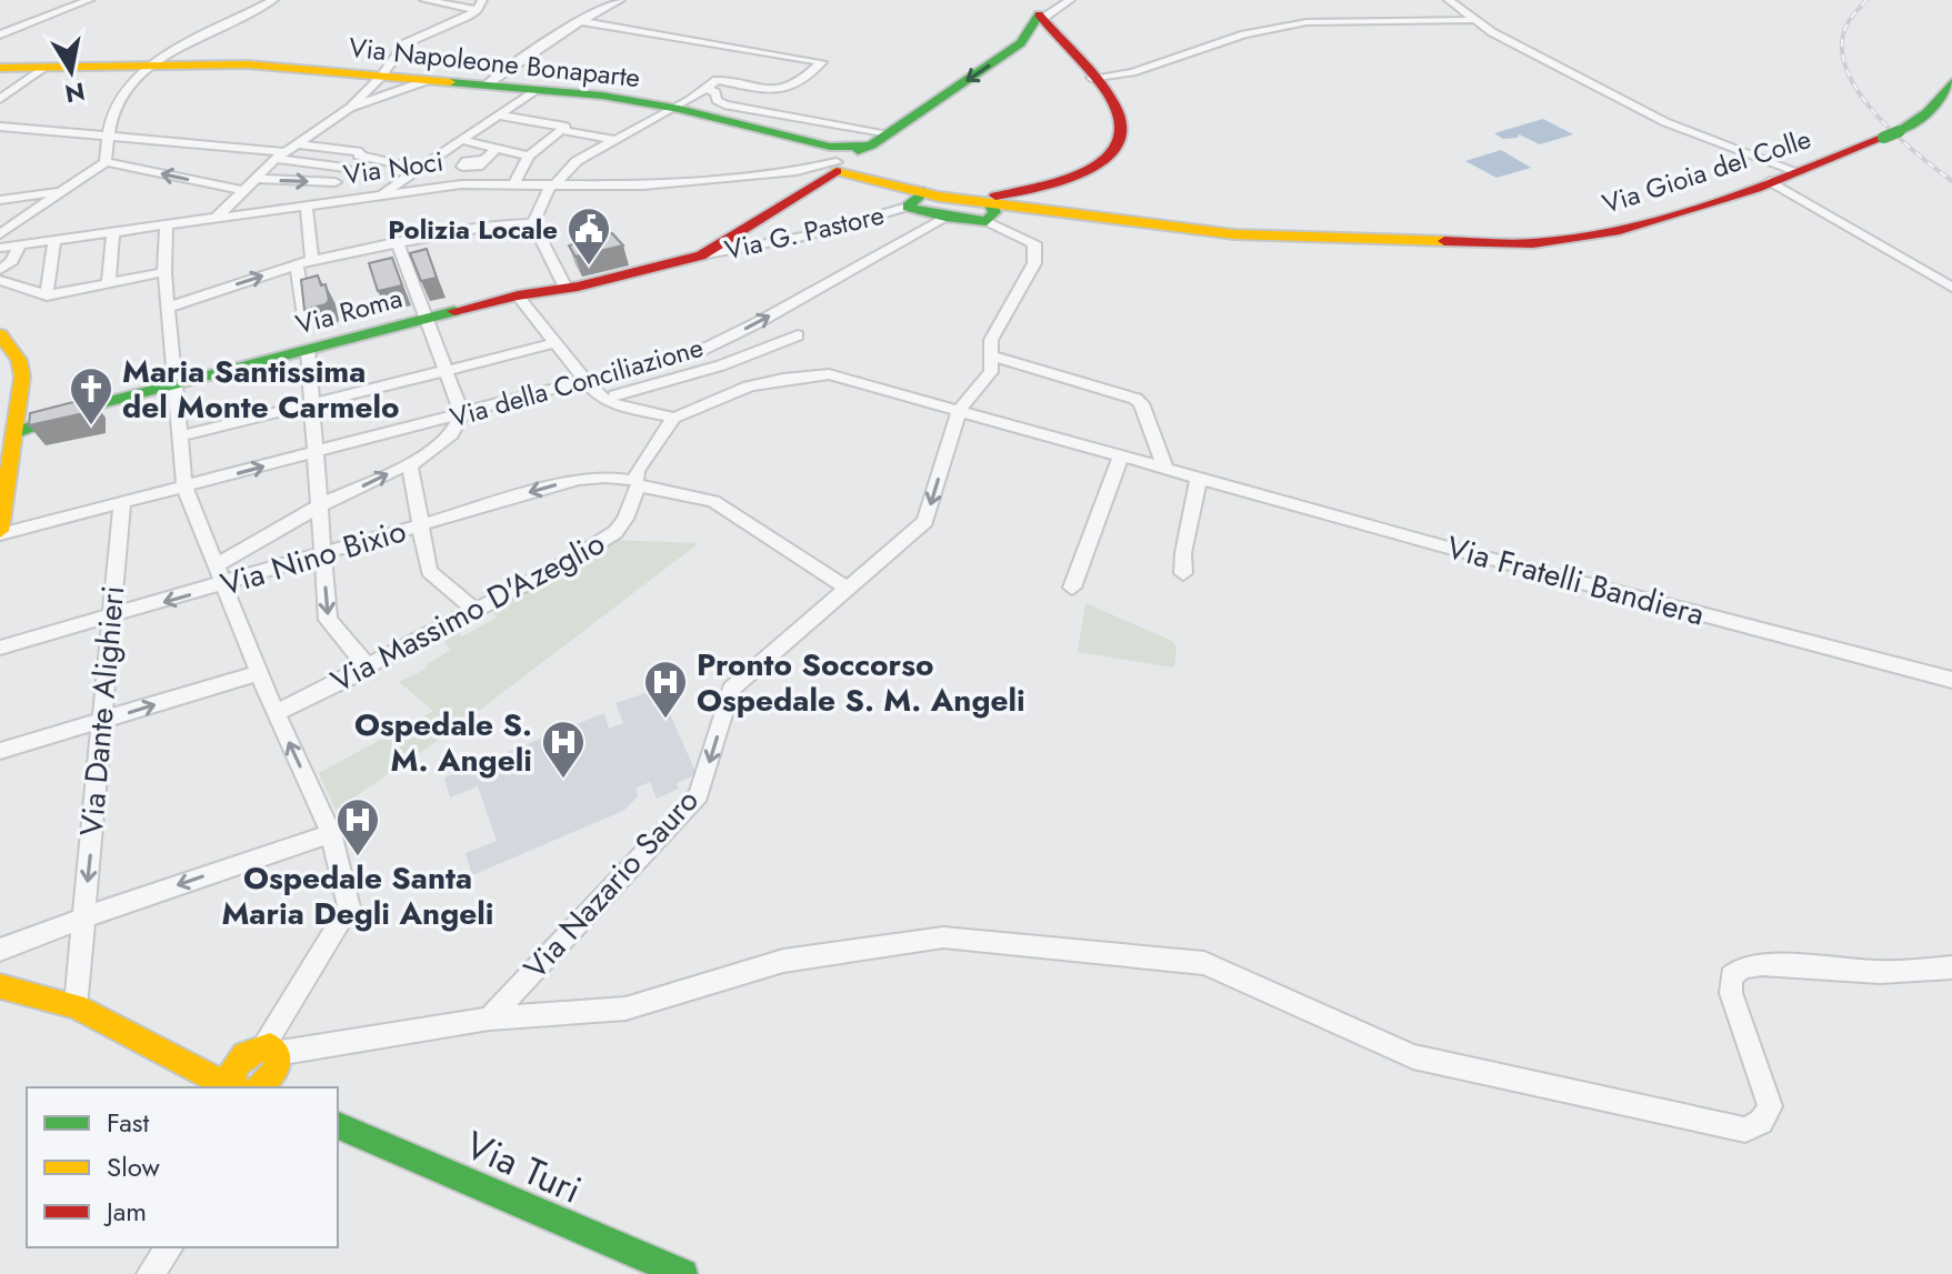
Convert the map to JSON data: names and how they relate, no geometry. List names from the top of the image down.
{
  "streets": {
    "main road": [
      "Via Napoleone Bonaparte",
      "Via Gioia del Colle",
      "Via Roma",
      "Via Turi"
    ],
    "street": [
      "Via Noci",
      "Via G. Pastore",
      "Via della Conciliazione",
      "Via Nino Bixio",
      "Via Fratelli Bandiera",
      "Via Massimo D'Azeglio",
      "Via Dante Alighieri",
      "Via Nazario Sauro"
    ]
  },
  "crossings": [
    ["Via Napoleone Bonaparte", "Via Noci"],
    ["Via Napoleone Bonaparte", "Via Roma"],
    ["Via Noci", "Via Roma"],
    ["Via G. Pastore", "Via Roma"],
    ["Via della Conciliazione", "Via Dante Alighieri"],
    ["Via Nino Bixio", "Via Massimo D'Azeglio"],
    ["Via Nino Bixio", "Via Dante Alighieri"],
    ["Via Nino Bixio", "Via Nazario Sauro"],
    ["Via Fratelli Bandiera", "Via Massimo D'Azeglio"],
    ["Via Fratelli Bandiera", "Via Nazario Sauro"]
  ],
  "one_way": ["Via Dante Alighieri", "Via Nazario Sauro"],
  "places": {
    "public building": ["Polizia Locale"],
    "church": ["Maria Santissima del Monte Carmelo"],
    "hospital": ["Pronto Soccorso Ospedale S. M. Angeli", "Ospedale S. M. Angeli", "Ospedale Santa Maria Degli Angeli"]
  },
  "legend": ["Fast", "Slow", "Jam"],
  "north": "bottom"
}
